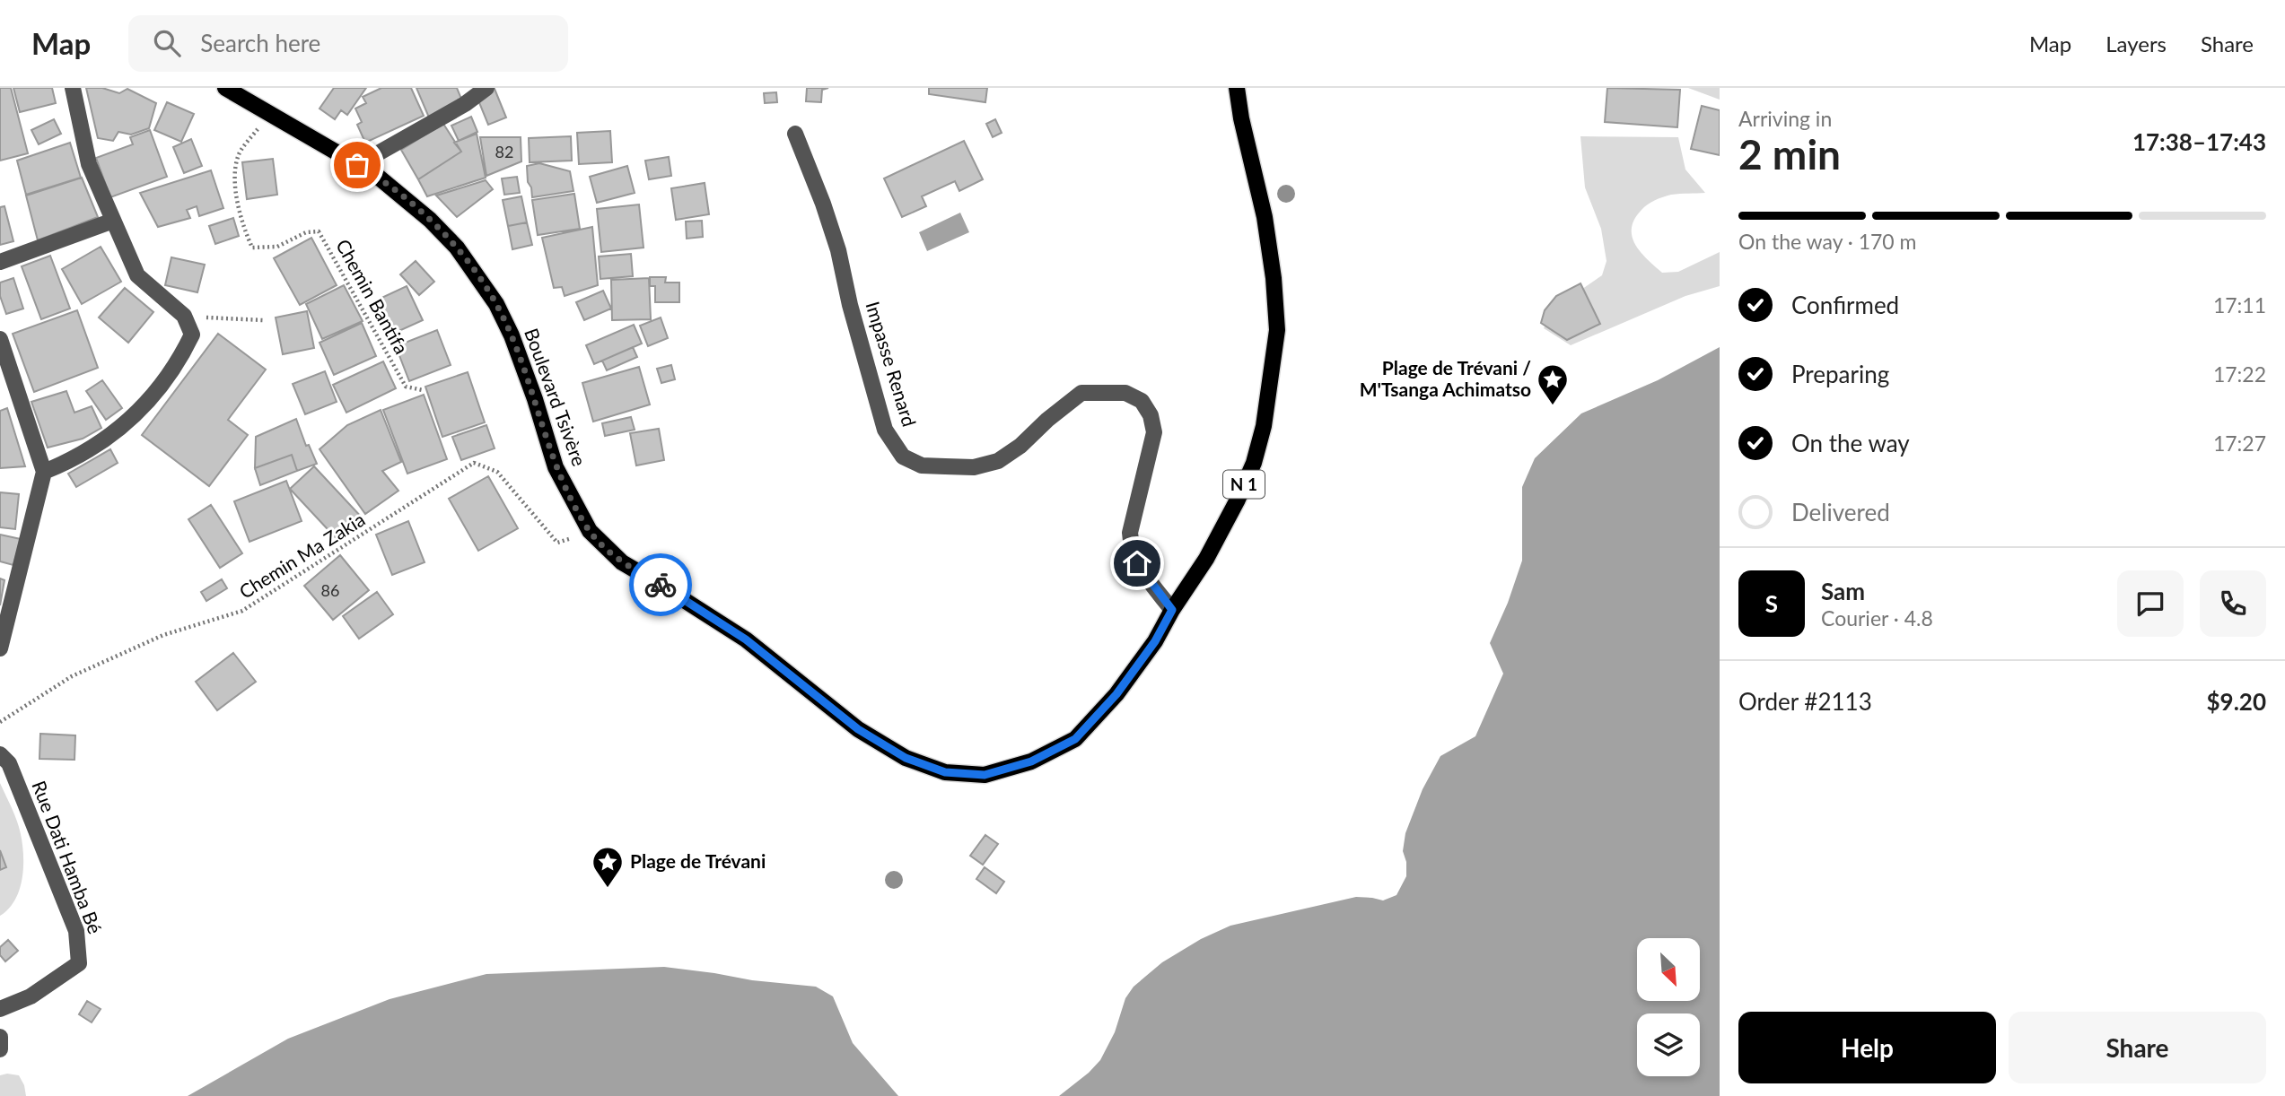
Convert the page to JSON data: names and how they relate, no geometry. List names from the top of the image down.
{
  "streets": {
    "main road": ["Boulevard Tsivère", "N 1"],
    "street": ["Impasse Renard", "Rue Dati Hamba Bé"],
    "path": ["Chemin Bantifa", "Chemin Ma Zakia"]
  },
  "crossings": [
    ["Chemin Bantifa", "Boulevard Tsivère"],
    ["Impasse Renard", "Boulevard Tsivère"],
    ["Impasse Renard", "N 1"],
    ["Boulevard Tsivère", "N 1"],
    ["Boulevard Tsivère", "Chemin Ma Zakia"]
  ],
  "places": {
    "place": ["Plage de Trévani / M'Tsanga Achimatso", "Plage de Trévani"]
  },
  "house_numbers": ["82", "86"],
  "north": "bottom right",
  "page": {
    "header": "Map",
    "search": "Search here",
    "nav": ["Map", "Layers", "Share"],
    "heading": ["2 min", "Arriving in", "17:38–17:43"],
    "panel": [
      "Sam",
      "Courier · 4.8",
      "Order #2113",
      "$9.20"
    ],
    "bar": "On the way · 170 m",
    "list": [
      ["Confirmed", "17:11"],
      ["Preparing", "17:22"],
      ["On the way", "17:27"],
      "Delivered"
    ],
    "round": "S",
    "buttons": ["Help", "Share"]
  }
}
